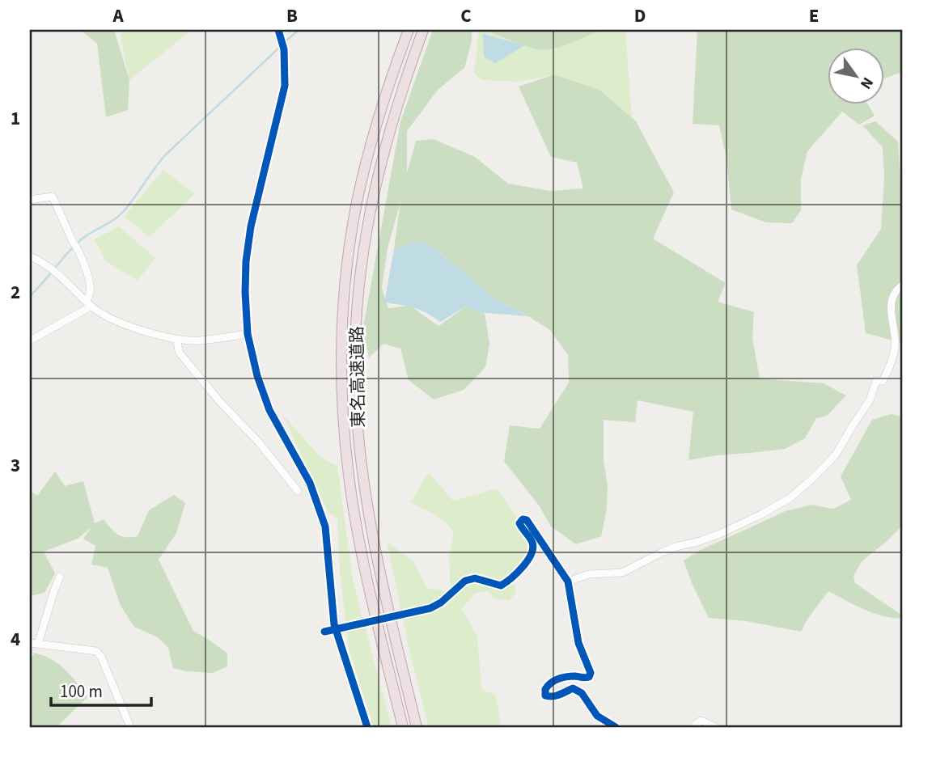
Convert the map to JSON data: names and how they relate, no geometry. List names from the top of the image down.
{
  "streets": {
    "highway": ["東名高速道路"]
  },
  "scale_bar": "100 m",
  "north": "bottom right",
  "grid": {
    "columns": [
      "A",
      "B",
      "C",
      "D",
      "E"
    ],
    "rows": [
      "1",
      "2",
      "3",
      "4"
    ]
  }
}
